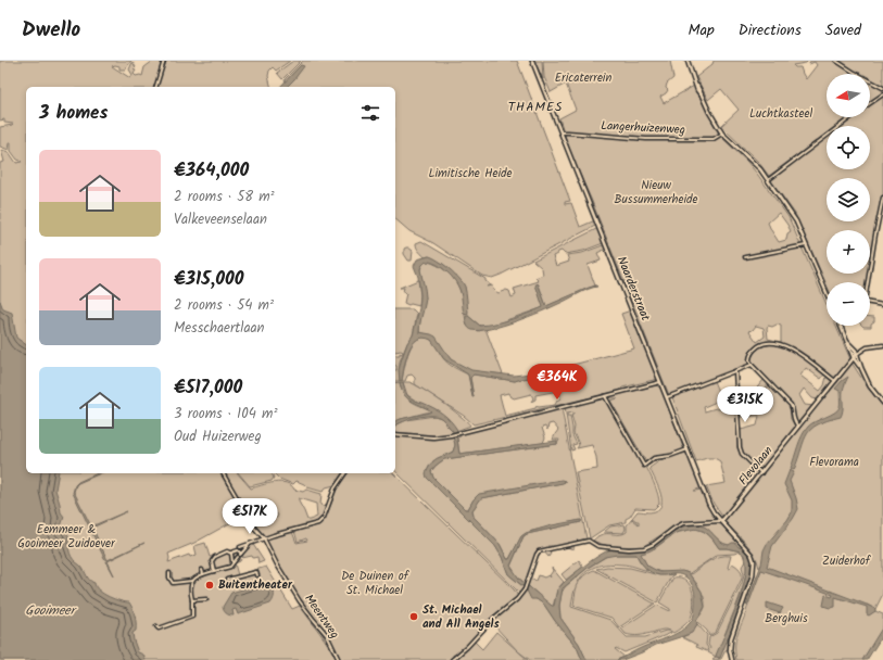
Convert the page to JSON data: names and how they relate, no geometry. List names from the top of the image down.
{
  "streets": {
    "street": [
      "Langerhuizenweg",
      "Naarderstraat",
      "Flevolaan",
      "Meentweg"
    ]
  },
  "crossings": [
    ["Langerhuizenweg", "Naarderstraat"],
    ["Naarderstraat", "Flevolaan"]
  ],
  "districts": ["THAMES"],
  "water": ["Gooimeer"],
  "parks": [
    "Ericaterrein",
    "Luchtkasteel",
    "Limitische Heide",
    "Nieuw Bussummerheide",
    "Flevorama",
    "Eemmeer & Gooimeer Zuidoever",
    "Zuiderhof",
    "De Duinen of St. Michael",
    "Berghuis"
  ],
  "places": ["Buitentheater", "St. Michael and All Angels"],
  "north": "left",
  "page": {
    "header": "Dwello",
    "nav": ["Map", "Directions", "Saved"],
    "map_buttons": ["+", "−"],
    "heading": "3 homes",
    "list": [
      {
        "name": "€364,000",
        "note": "2 rooms · 58 m² · Valkeveenselaan"
      },
      {
        "name": "€315,000",
        "note": "2 rooms · 54 m² · Messchaertlaan"
      },
      {
        "name": "€517,000",
        "note": "3 rooms · 104 m² · Oud Huizerweg"
      }
    ],
    "price": ["€364K", "€315K", "€517K"]
  }
}
